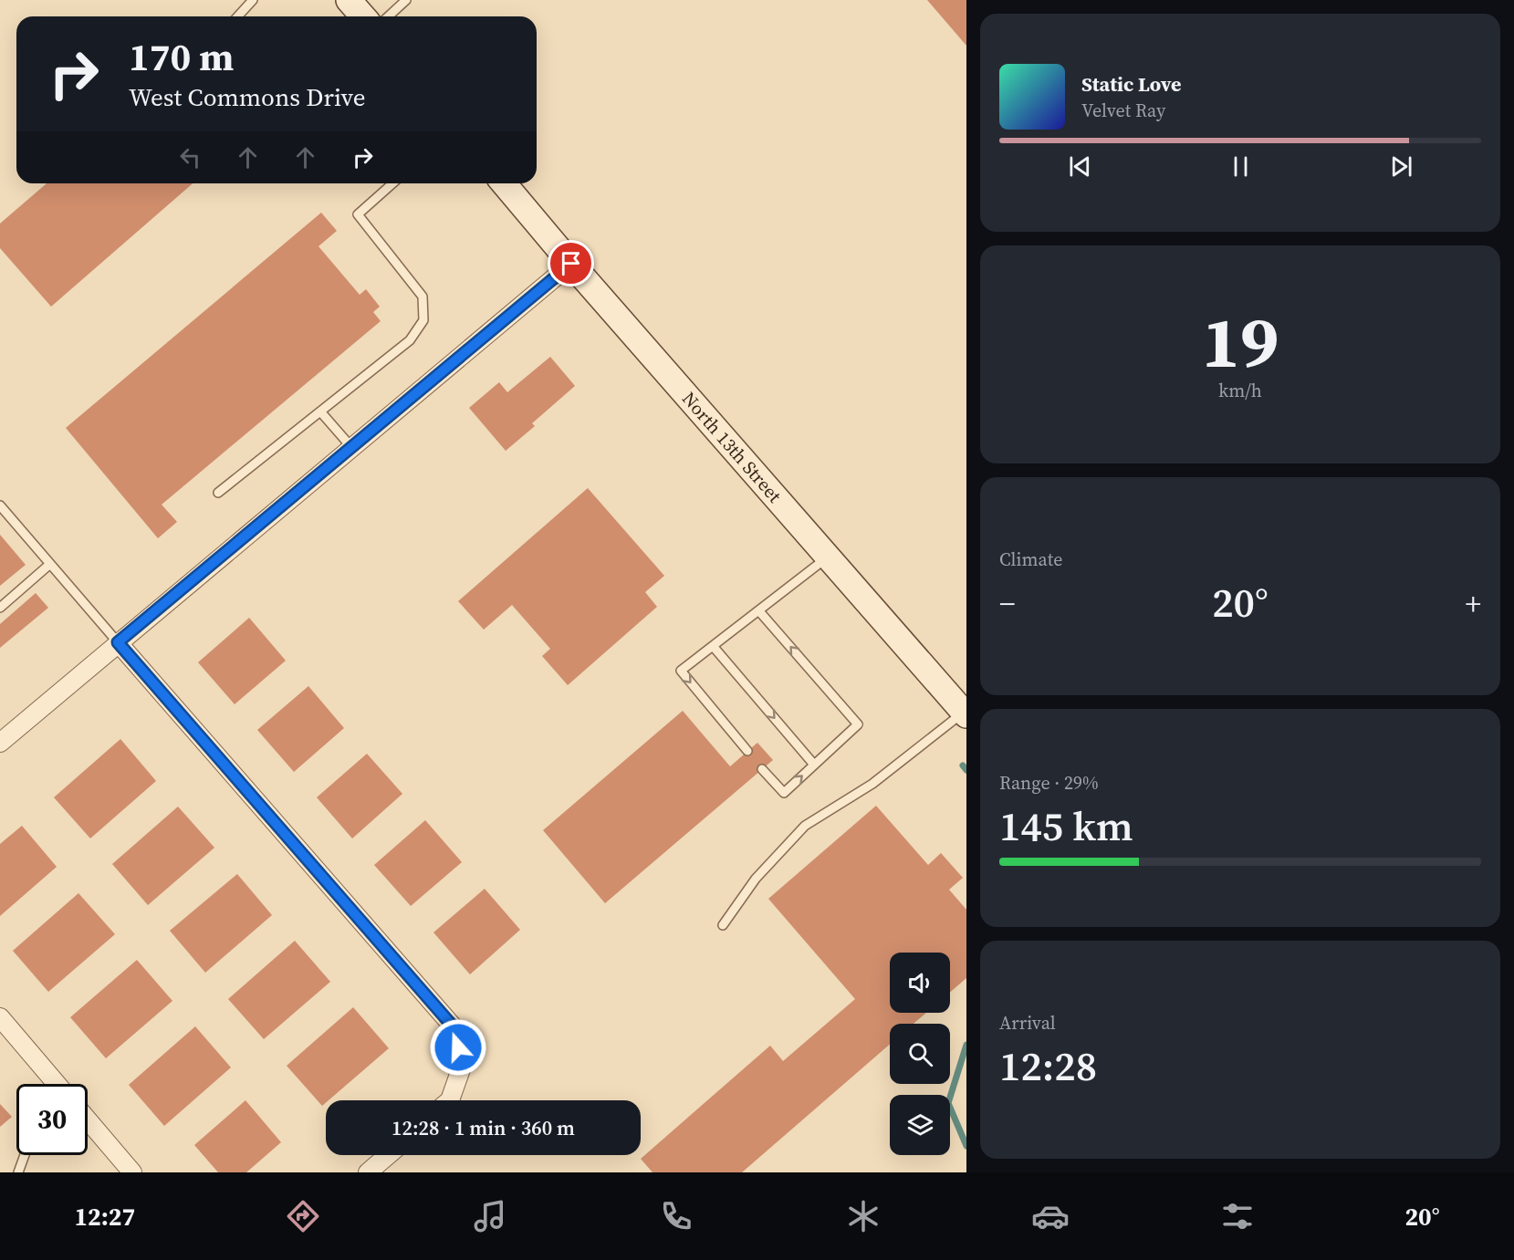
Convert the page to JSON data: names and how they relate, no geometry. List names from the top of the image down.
{
  "streets": {
    "main road": ["North 13th Street"]
  },
  "page": {
    "turn": ["170 m", "West Commons Drive"],
    "song": ["Static Love", "Velvet Ray"],
    "tile": [
      ["19", "km/h"],
      "Climate",
      ["Range · 29%", "145 km"],
      ["Arrival", "12:28"]
    ],
    "heat": ["−", "20°", "+"],
    "limit": "30",
    "trip": "12:28 · 1 min · 360 m",
    "tabs": ["12:27", "20°"]
  }
}
